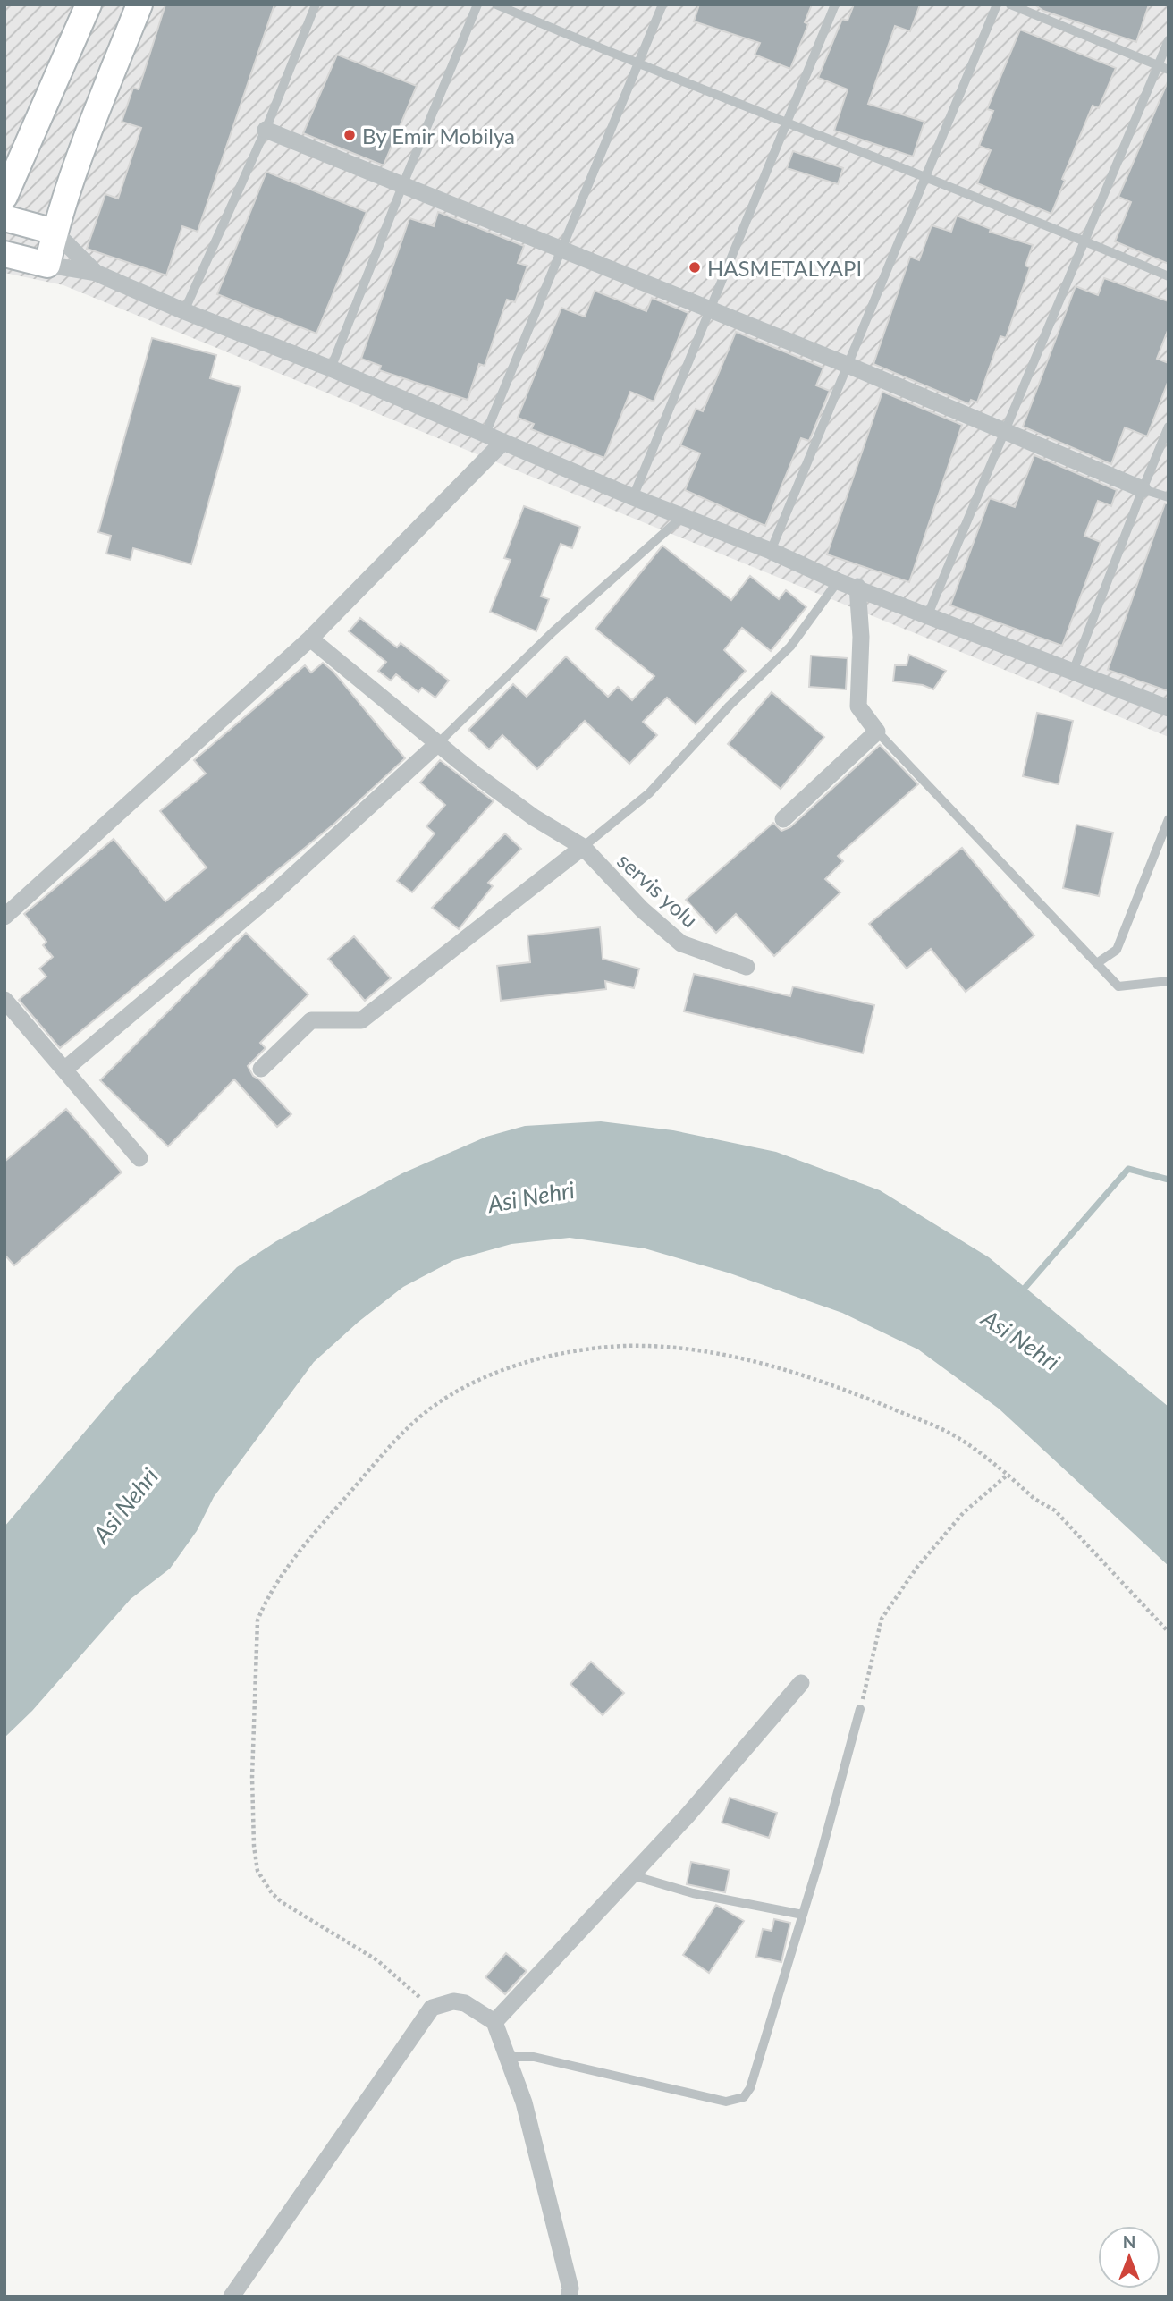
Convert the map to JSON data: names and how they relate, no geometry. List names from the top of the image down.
{
  "streets": {
    "street": ["servis yolu"]
  },
  "water": ["Asi Nehri"],
  "places": ["By Emir Mobilya", "HASMETALYAPI"],
  "north": "top"
}
